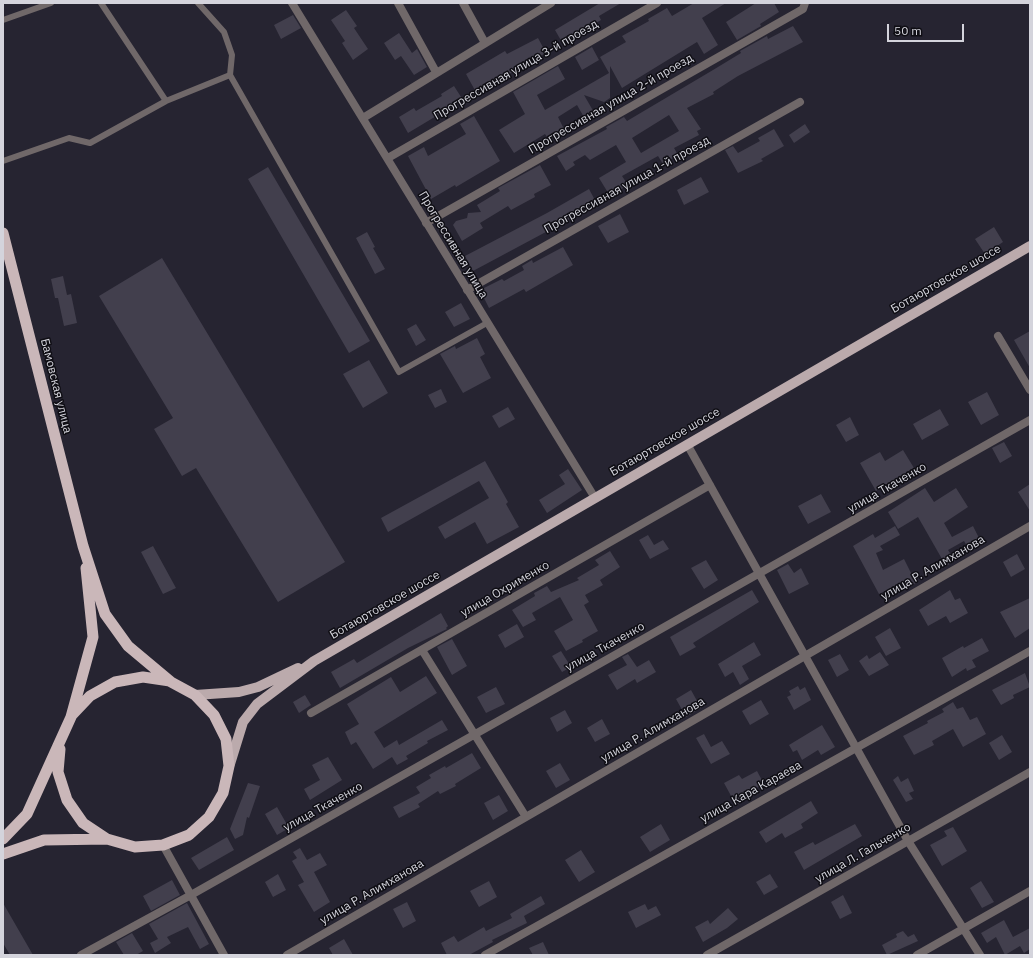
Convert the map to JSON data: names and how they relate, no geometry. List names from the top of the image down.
{
  "streets": {
    "highway": ["Бамовская улица"],
    "main road": ["Ботаюртовское шоссе"],
    "street": [
      "Прогрессивная улица 3-й проезд",
      "Прогрессивная улица 2-й проезд",
      "Прогрессивная улица 1-й проезд",
      "Прогрессивная улица",
      "улица Ткаченко",
      "улица Р. Алимханова",
      "улица Охрименко",
      "улица Кара Караева",
      "улица Л. Гальченко"
    ]
  },
  "crossings": [
    ["Прогрессивная улица 3-й проезд", "Прогрессивная улица"],
    ["Прогрессивная улица 2-й проезд", "Прогрессивная улица"],
    ["Прогрессивная улица 1-й проезд", "Прогрессивная улица"],
    ["Прогрессивная улица", "Ботаюртовское шоссе"]
  ],
  "scale_bar": "50 m"
}
